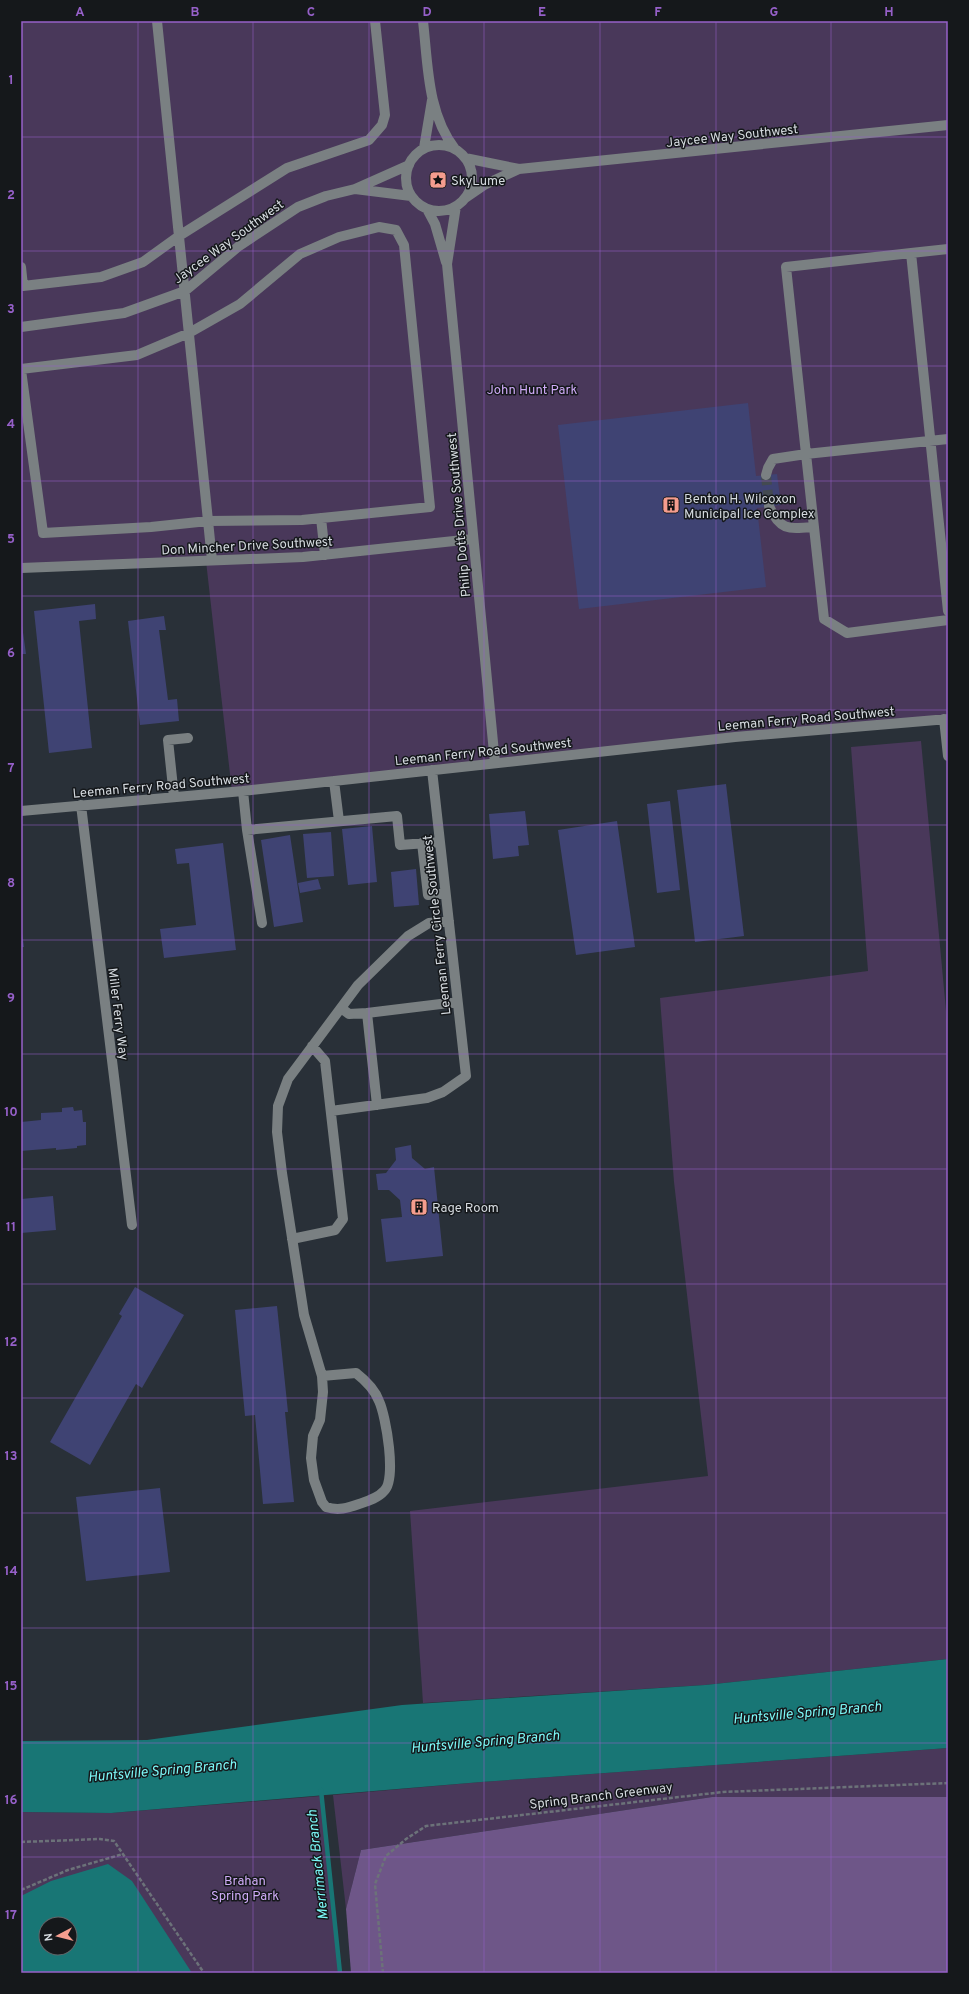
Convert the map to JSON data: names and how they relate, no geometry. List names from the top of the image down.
{
  "streets": {
    "street": [
      "Jaycee Way Southwest",
      "Philip Dotts Drive Southwest",
      "Don Mincher Drive Southwest",
      "Leeman Ferry Road Southwest",
      "Leeman Ferry Circle Southwest",
      "Miller Ferry Way"
    ],
    "path": ["Spring Branch Greenway"]
  },
  "crossings": [
    ["Jaycee Way Southwest", "Philip Dotts Drive Southwest"],
    ["Philip Dotts Drive Southwest", "Don Mincher Drive Southwest"],
    ["Philip Dotts Drive Southwest", "Leeman Ferry Road Southwest"],
    ["Leeman Ferry Road Southwest", "Leeman Ferry Circle Southwest"],
    ["Leeman Ferry Road Southwest", "Miller Ferry Way"]
  ],
  "water": ["Huntsville Spring Branch", "Merrimack Branch"],
  "parks": ["John Hunt Park", "Brahan Spring Park"],
  "places": {
    "place": ["SkyLume"],
    "building": ["Benton H. Wilcoxon Municipal Ice Complex", "Rage Room"]
  },
  "north": "left",
  "grid": {
    "columns": [
      "A",
      "B",
      "C",
      "D",
      "E",
      "F",
      "G",
      "H"
    ],
    "rows": [
      "1",
      "2",
      "3",
      "4",
      "5",
      "6",
      "7",
      "8",
      "9",
      "10",
      "11",
      "12",
      "13",
      "14",
      "15",
      "16",
      "17"
    ]
  }
}
